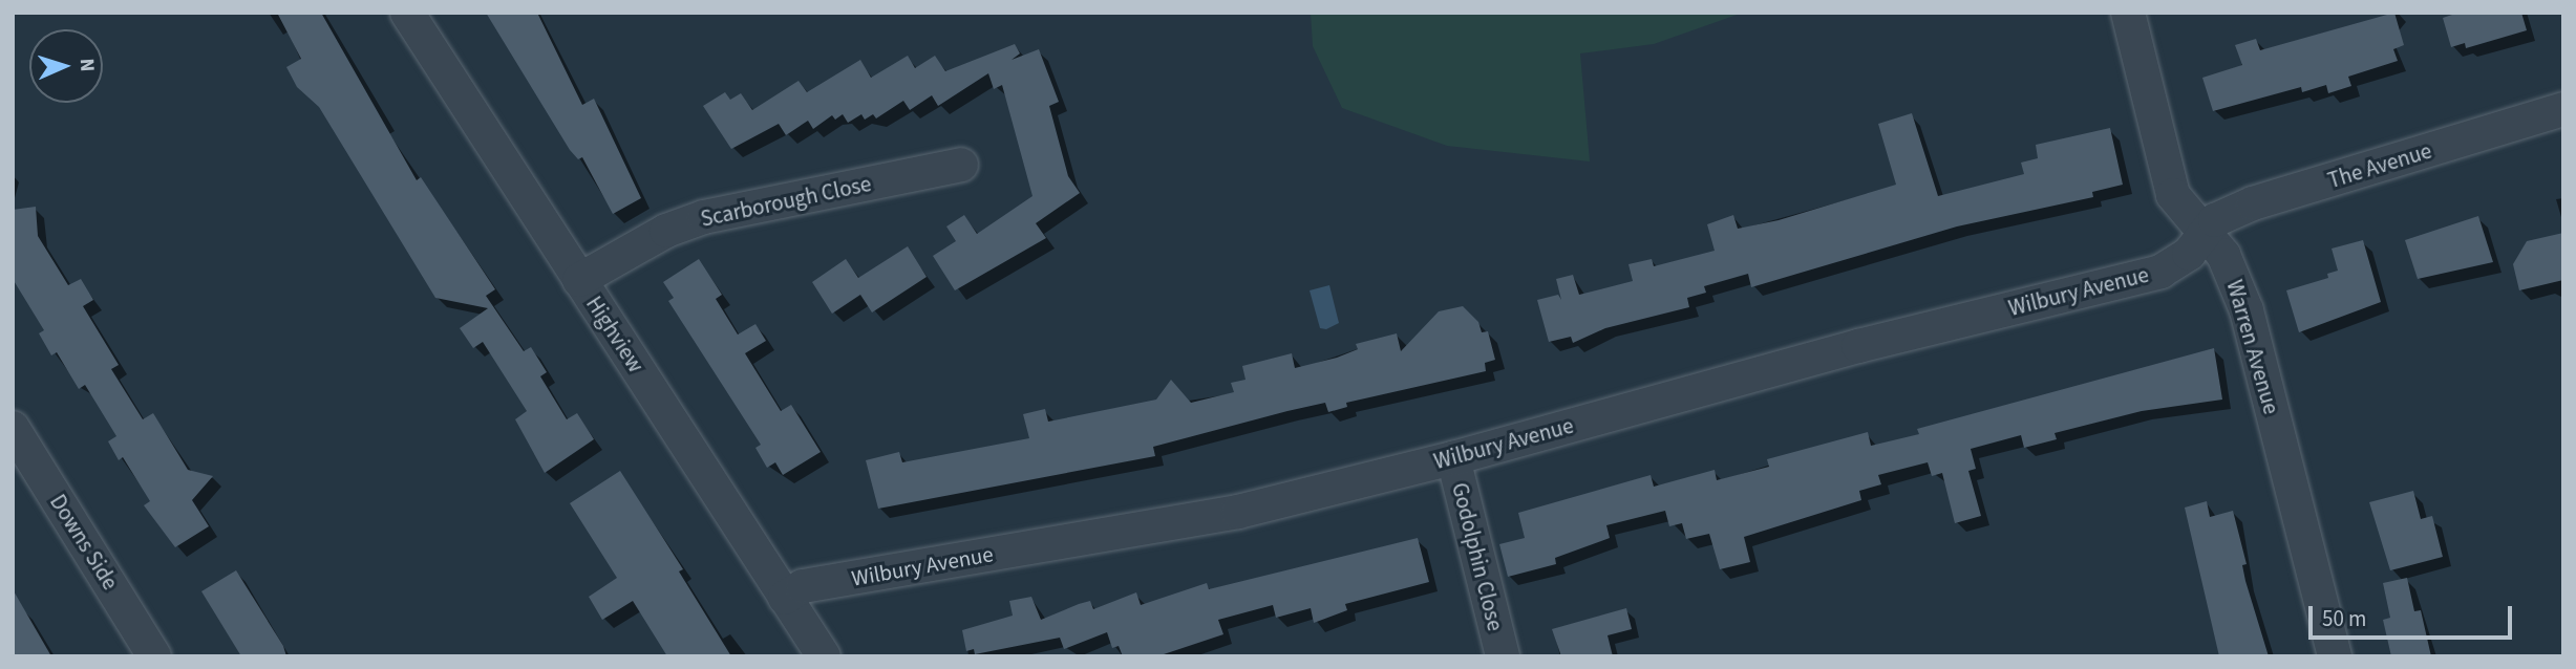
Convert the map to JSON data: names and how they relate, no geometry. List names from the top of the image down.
{
  "streets": {
    "street": [
      "The Avenue",
      "Scarborough Close",
      "Wilbury Avenue",
      "Highview",
      "Warren Avenue",
      "Downs Side",
      "Godolphin Close"
    ]
  },
  "crossings": [
    ["The Avenue", "Wilbury Avenue"],
    ["The Avenue", "Warren Avenue"],
    ["Scarborough Close", "Highview"],
    ["Wilbury Avenue", "Highview"],
    ["Wilbury Avenue", "Warren Avenue"],
    ["Wilbury Avenue", "Godolphin Close"]
  ],
  "scale_bar": "50 m",
  "north": "right"
}
